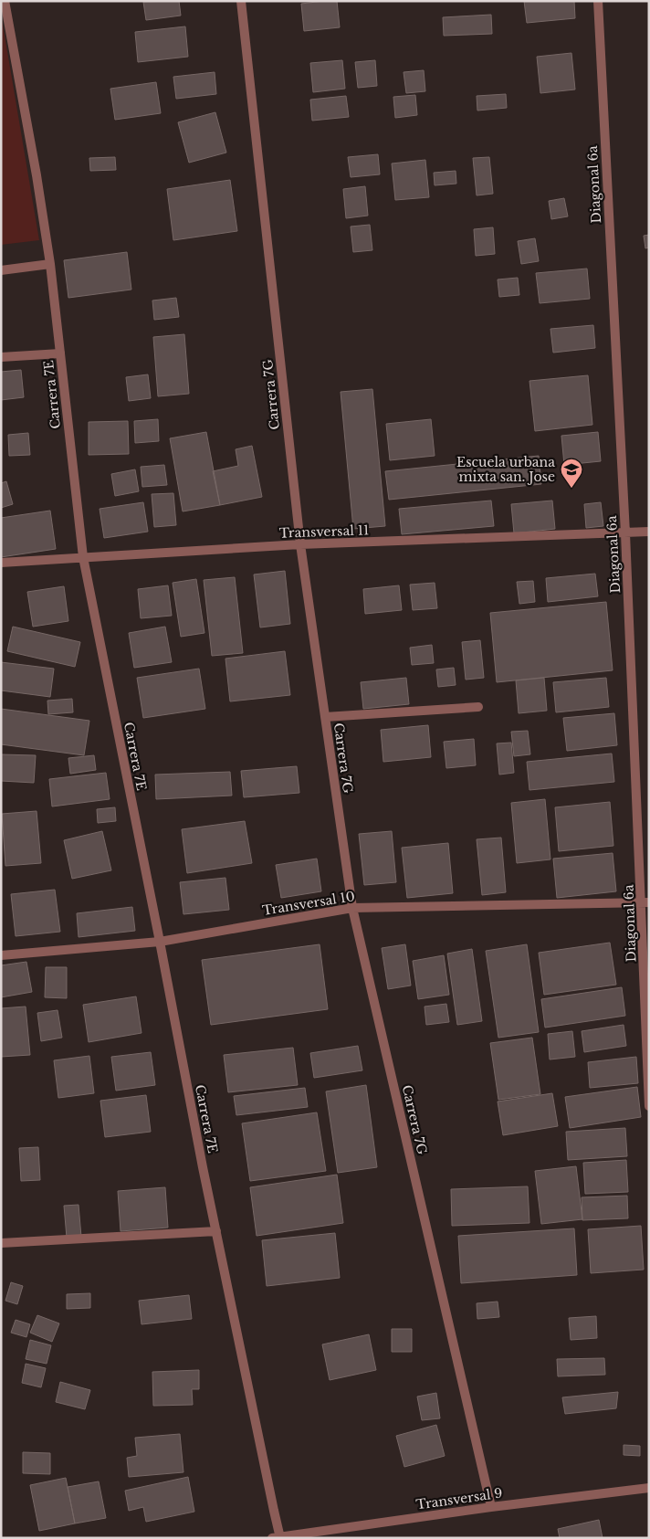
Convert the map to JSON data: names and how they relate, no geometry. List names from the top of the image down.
{
  "streets": {
    "street": [
      "Diagonal 6a",
      "Carrera 7E",
      "Carrera 7G",
      "Transversal 11",
      "Transversal 10",
      "Transversal 9"
    ]
  },
  "crossings": [
    ["Diagonal 6a", "Transversal 11"],
    ["Diagonal 6a", "Transversal 10"],
    ["Carrera 7E", "Transversal 11"],
    ["Carrera 7E", "Transversal 10"],
    ["Carrera 7E", "Transversal 9"],
    ["Carrera 7G", "Transversal 11"],
    ["Carrera 7G", "Transversal 10"],
    ["Carrera 7G", "Transversal 9"]
  ],
  "places": {
    "school or university": ["Escuela urbana mixta san. Jose"]
  }
}
